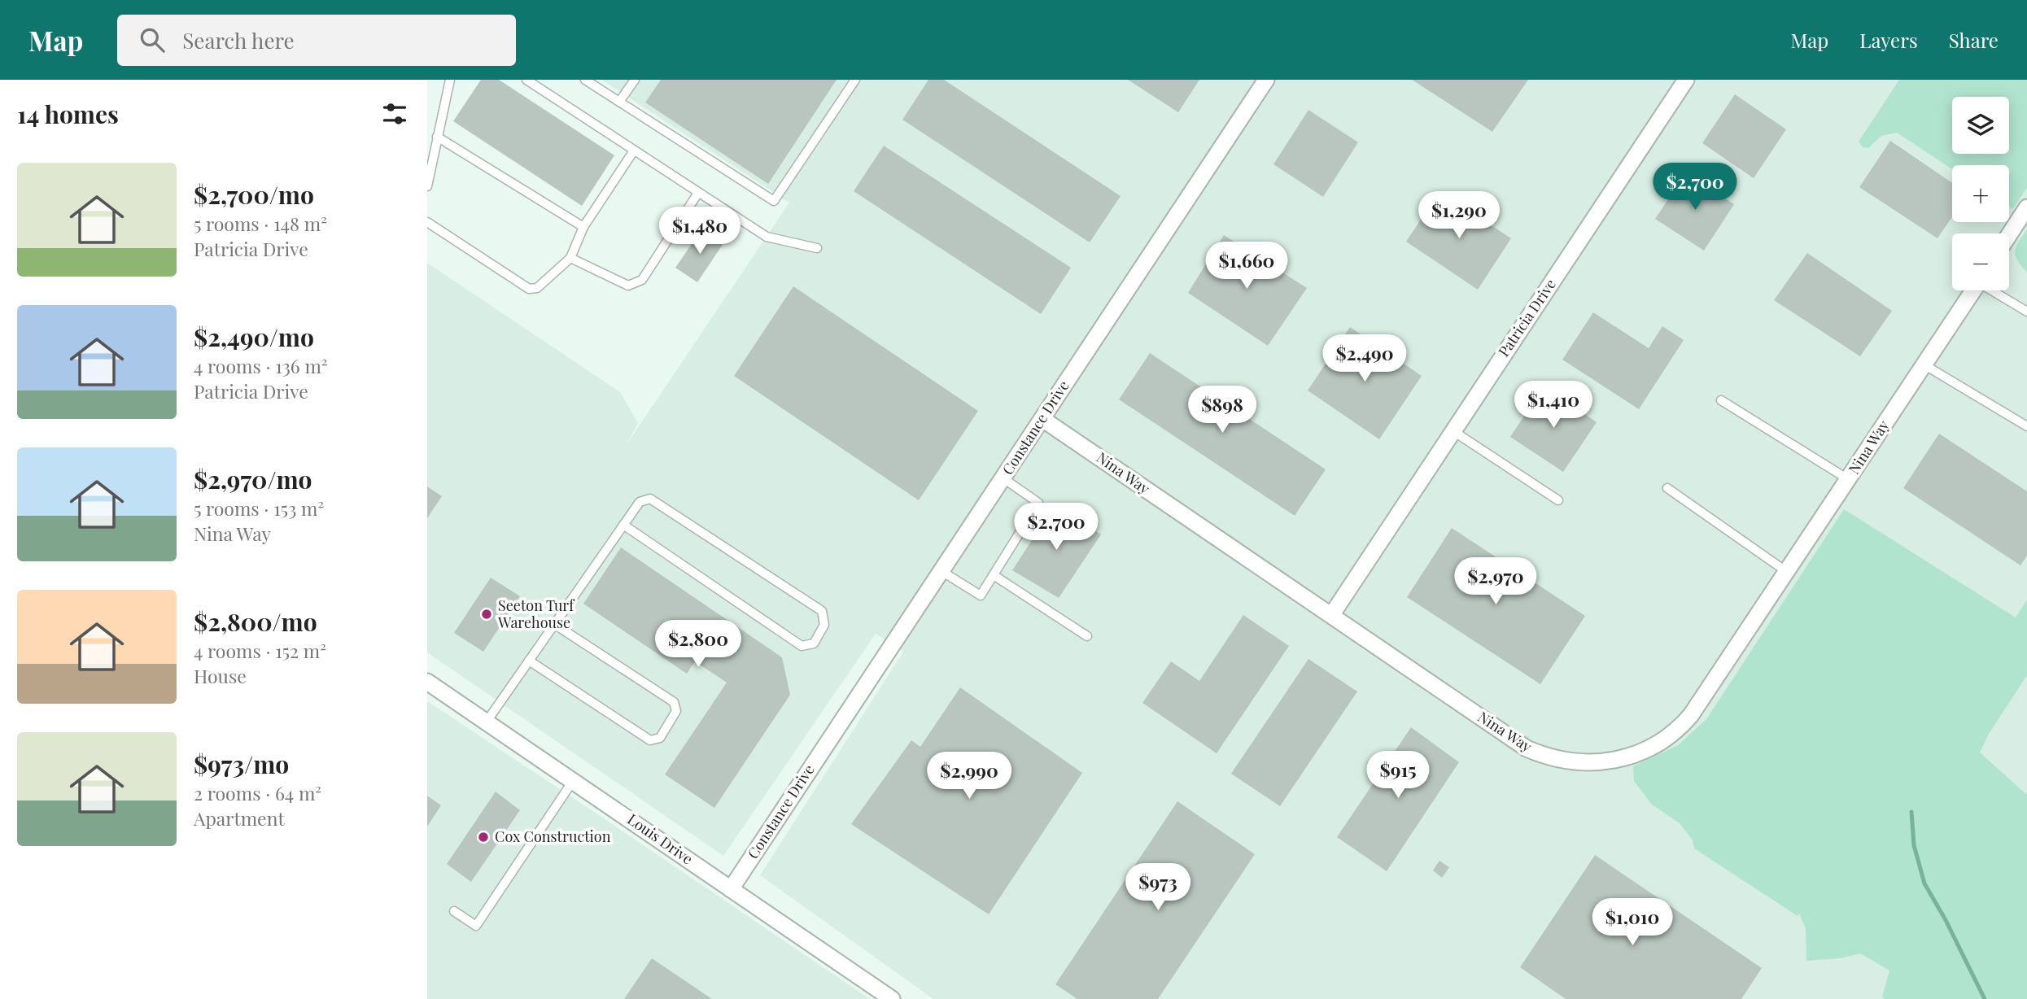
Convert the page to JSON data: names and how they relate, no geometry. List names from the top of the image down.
{
  "streets": {
    "street": [
      "Patricia Drive",
      "Constance Drive",
      "Nina Way",
      "Louis Drive"
    ]
  },
  "crossings": [
    ["Patricia Drive", "Nina Way"],
    ["Constance Drive", "Nina Way"],
    ["Constance Drive", "Louis Drive"]
  ],
  "places": ["Seeton Turf Warehouse", "Cox Construction"],
  "page": {
    "header": "Map",
    "search": "Search here",
    "nav": ["Map", "Layers", "Share"],
    "heading": "14 homes",
    "map_buttons": ["+", "−"],
    "list": [
      {
        "name": "$2,700/mo",
        "note": "5 rooms · 148 m² · Patricia Drive"
      },
      {
        "name": "$2,490/mo",
        "note": "4 rooms · 136 m² · Patricia Drive"
      },
      {
        "name": "$2,970/mo",
        "note": "5 rooms · 153 m² · Nina Way"
      },
      {
        "name": "$2,800/mo",
        "note": "4 rooms · 152 m² · House"
      },
      {
        "name": "$973/mo",
        "note": "2 rooms · 64 m² · Apartment"
      }
    ],
    "price": [
      "$2,700",
      "$1,290",
      "$1,480",
      "$1,660",
      "$2,490",
      "$1,410",
      "$898",
      "$2,700",
      "$2,970",
      "$2,800",
      "$915",
      "$2,990",
      "$973",
      "$1,010"
    ]
  }
}
